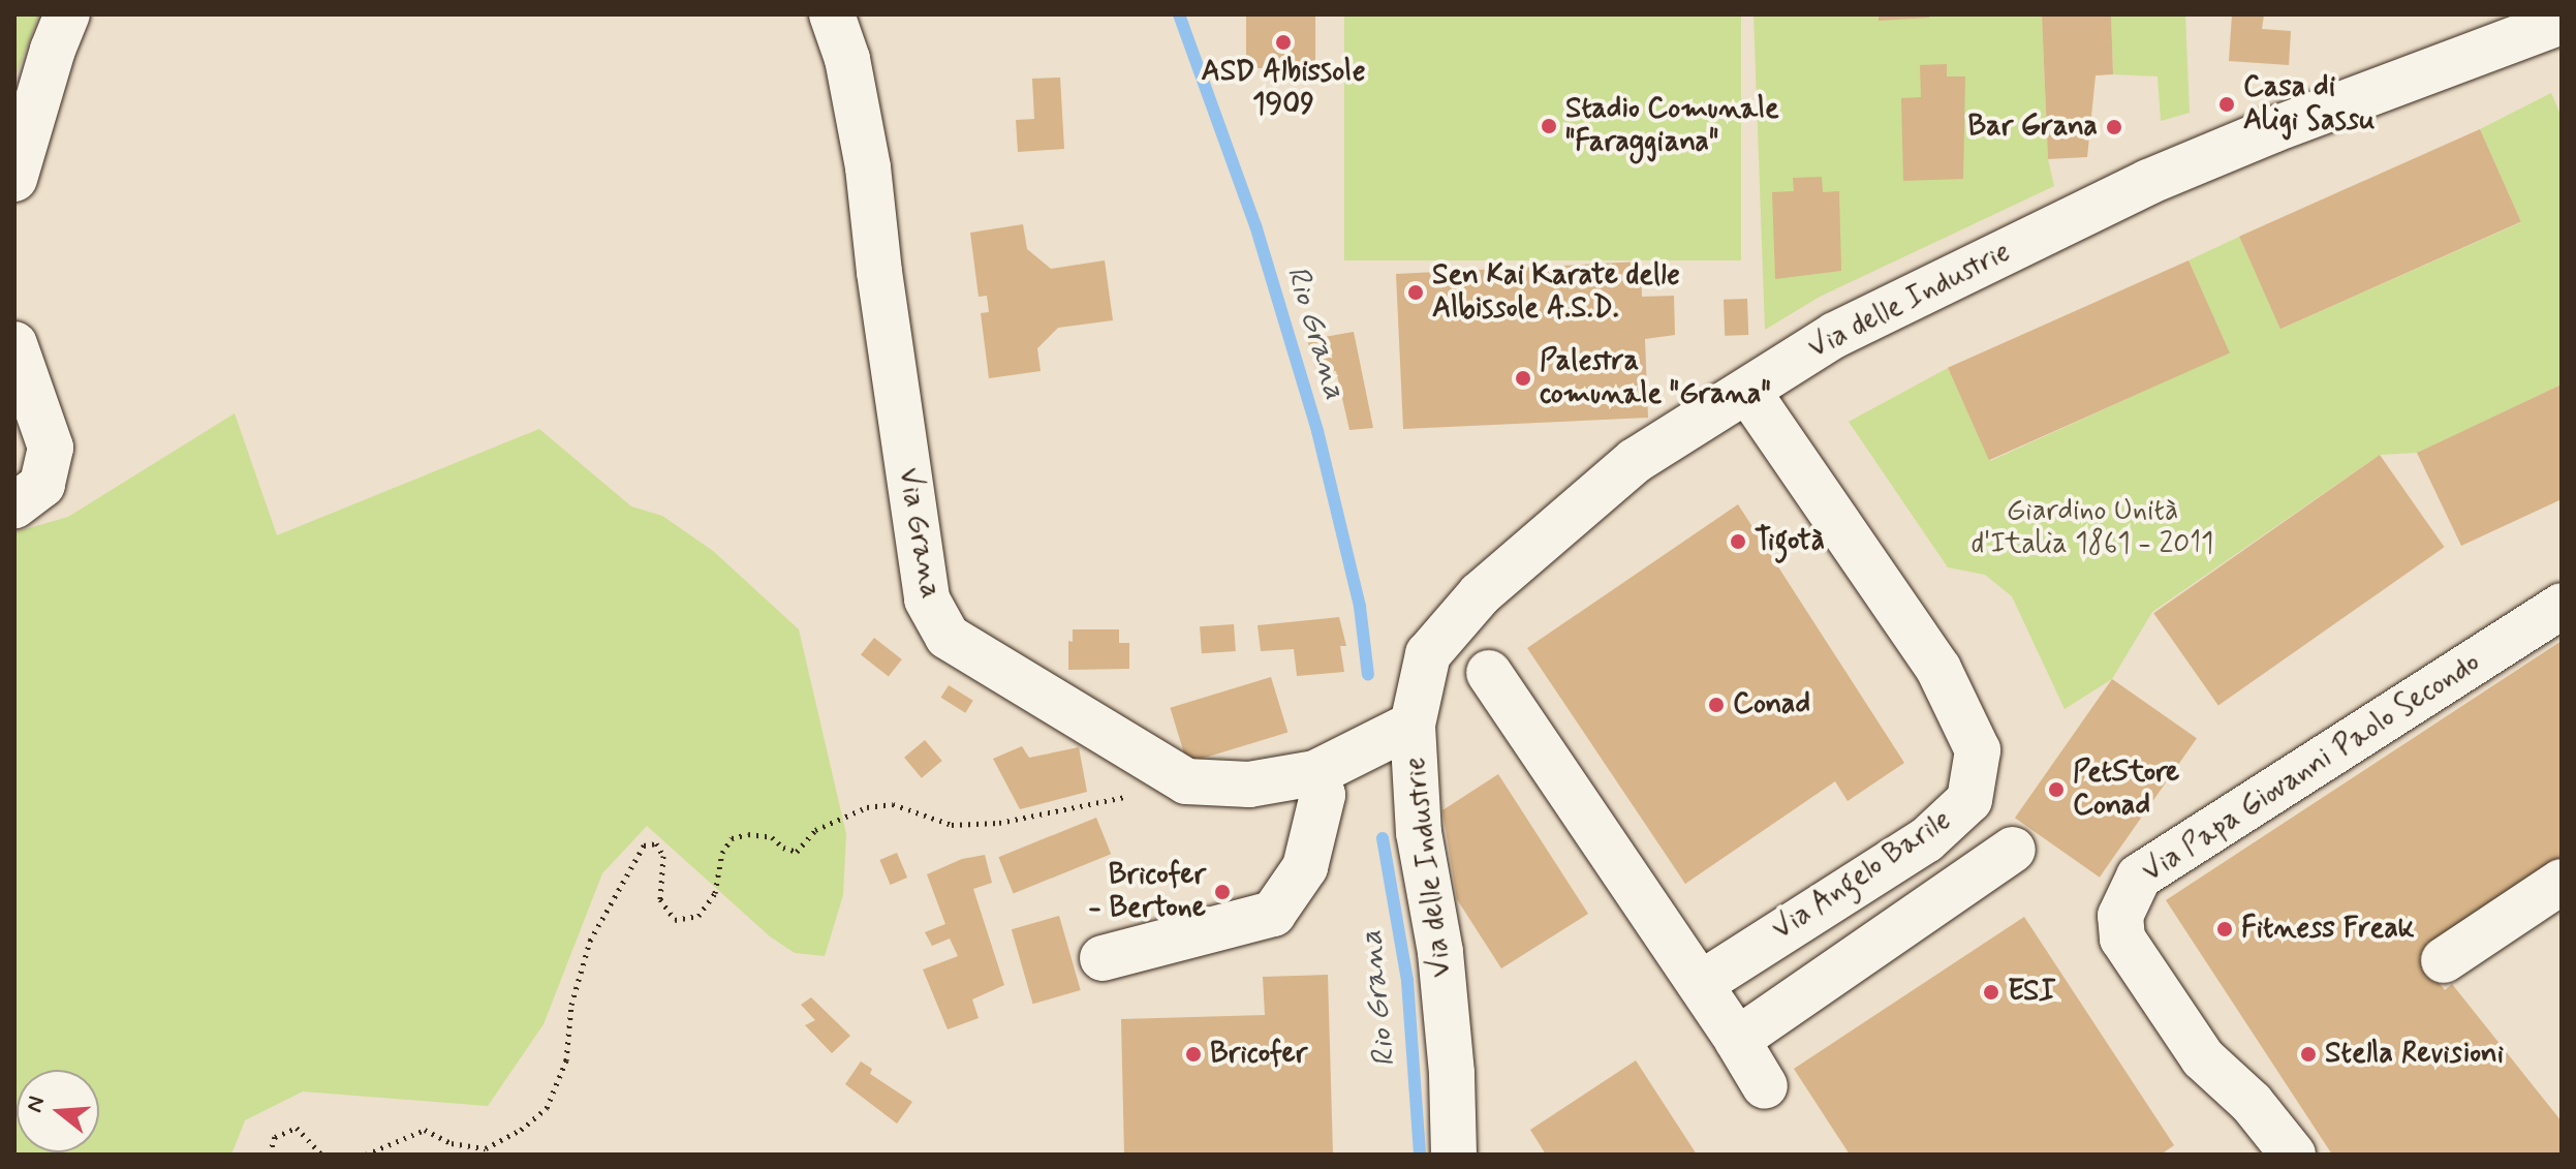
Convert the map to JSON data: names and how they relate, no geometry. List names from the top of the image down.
{
  "streets": {
    "street": [
      "Via delle Industrie",
      "Via Grana",
      "Via Papa Giovanni Paolo Secondo",
      "Via Angelo Barile"
    ]
  },
  "crossings": [
    ["Via delle Industrie", "Via Grana"],
    ["Via delle Industrie", "Via Angelo Barile"]
  ],
  "water": ["Rio Grana"],
  "parks": ["Giardino Unità d'Italia 1861 - 2011"],
  "places": [
    "ASD Albissole 1909",
    "Casa di Aligi Sassu",
    "Stadio Comunale \"Faraggiana\"",
    "Bar Grana",
    "Sen Kai Karate delle Albissole A.S.D.",
    "Palestra comunale \"Grana\"",
    "Tigotà",
    "Conad",
    "PetStore Conad",
    "Bricofer - Bertone",
    "Fitness Freak",
    "ESI",
    "Bricofer",
    "Stella Revisioni"
  ],
  "north": "left"
}
